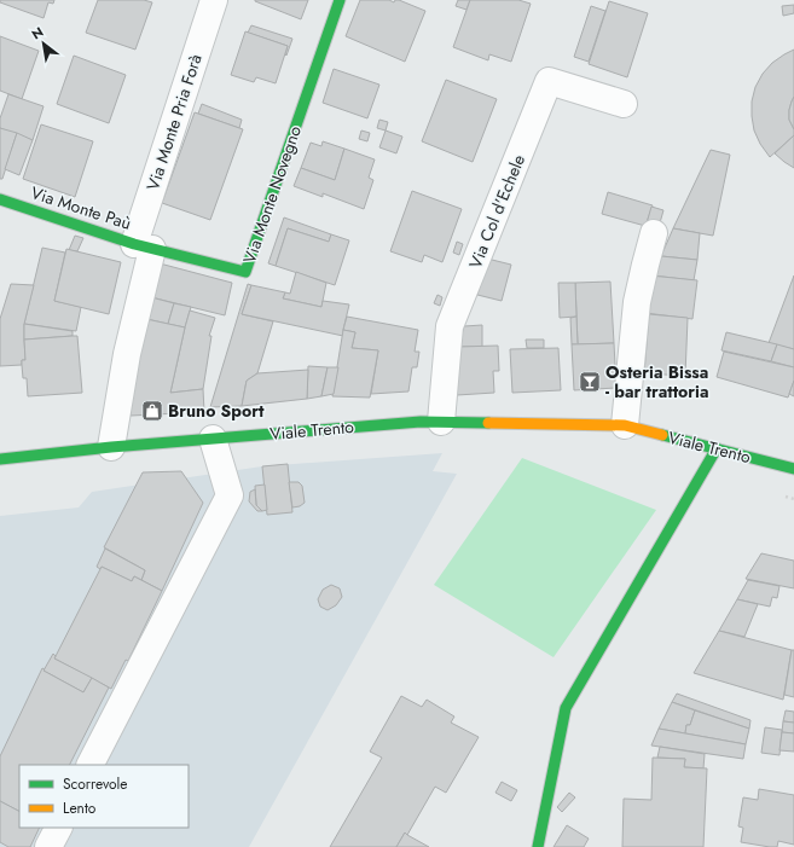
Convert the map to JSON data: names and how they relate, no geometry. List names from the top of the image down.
{
  "streets": {
    "street": [
      "Via Monte Pria Forà",
      "Via Monte Novegno",
      "Via Monte Paù",
      "Via Col d'Echele",
      "Viale Trento"
    ]
  },
  "crossings": [
    ["Via Monte Pria Forà", "Via Monte Novegno"],
    ["Via Monte Pria Forà", "Via Monte Paù"],
    ["Via Monte Novegno", "Via Monte Paù"],
    ["Via Col d'Echele", "Viale Trento"]
  ],
  "places": {
    "bar": ["Osteria Bissa - bar trattoria"],
    "shop": ["Bruno Sport"]
  },
  "legend": ["Scorrevole", "Lento"],
  "north": "top left"
}
